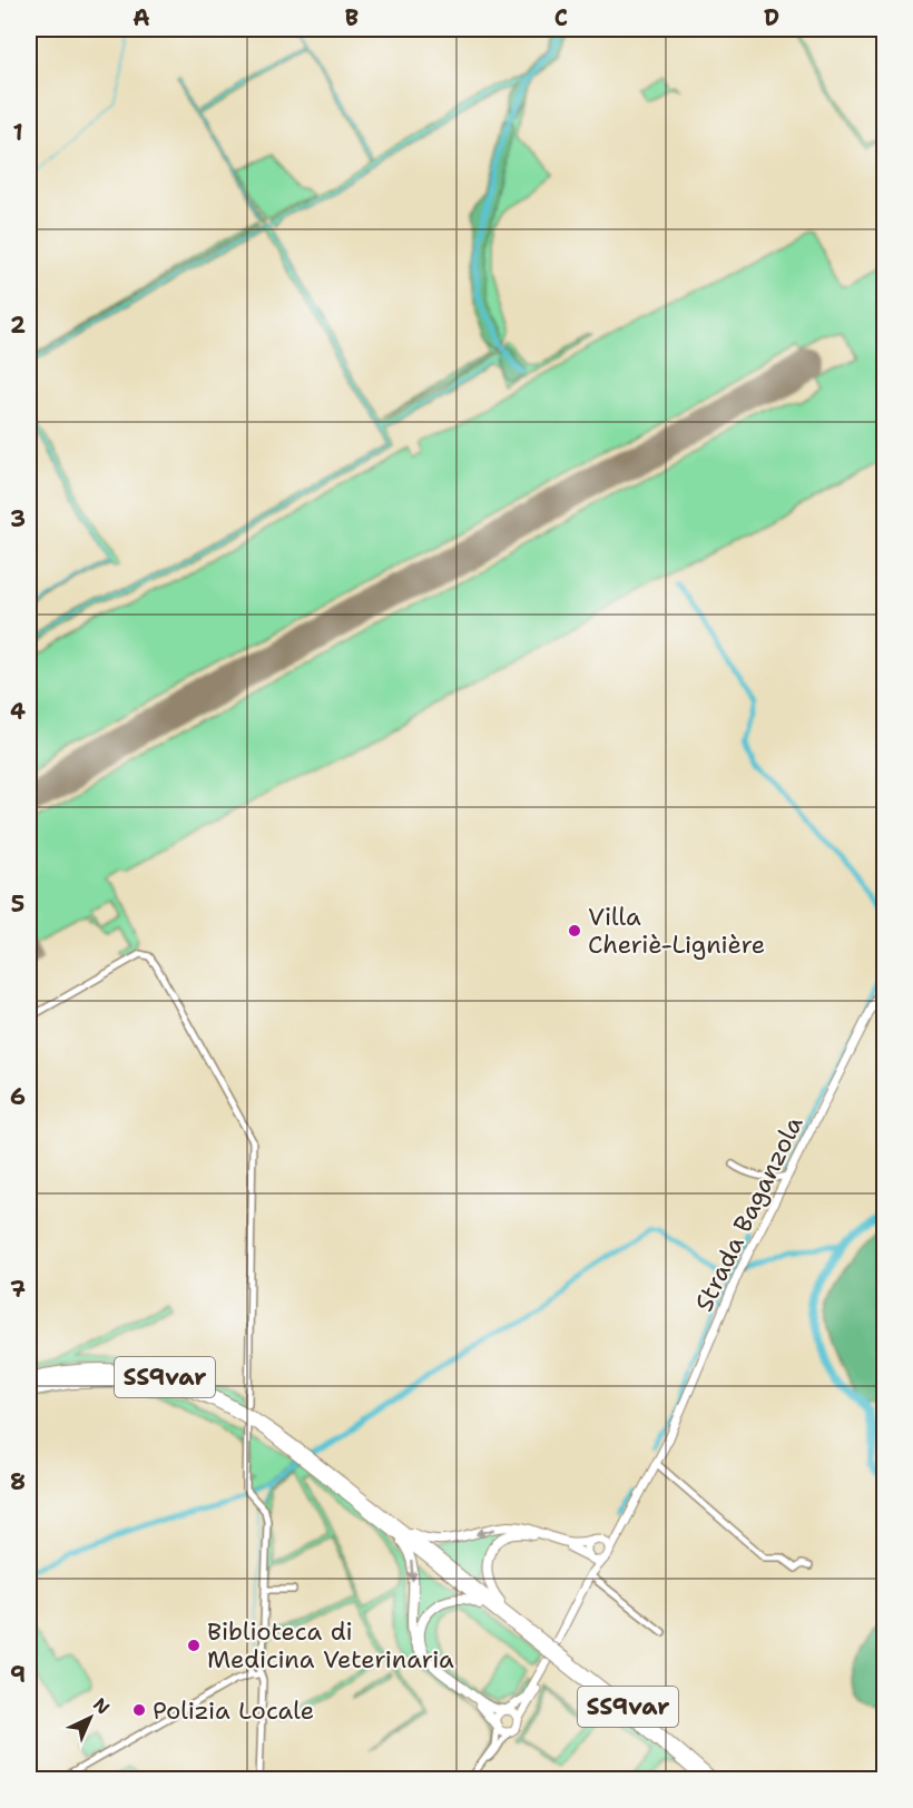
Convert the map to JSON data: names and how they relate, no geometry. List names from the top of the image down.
{
  "streets": {
    "highway": ["SS9var"],
    "main road": ["Strada Baganzola"]
  },
  "places": ["Villa Cheriè-Lignière", "Biblioteca di Medicina Veterinaria", "Polizia Locale"],
  "north": "top right",
  "grid": {
    "columns": [
      "A",
      "B",
      "C",
      "D"
    ],
    "rows": [
      "1",
      "2",
      "3",
      "4",
      "5",
      "6",
      "7",
      "8",
      "9"
    ]
  }
}
